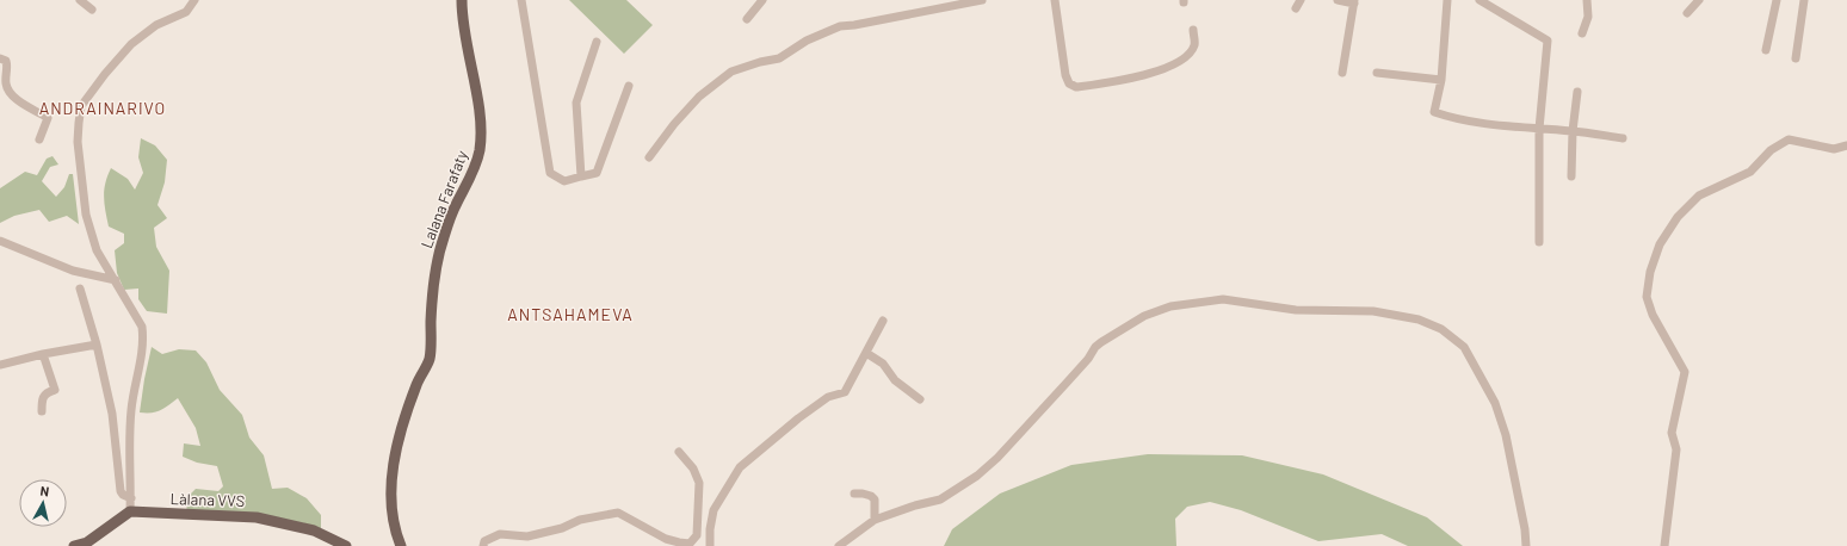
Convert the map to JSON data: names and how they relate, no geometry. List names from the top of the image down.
{
  "streets": {
    "main road": ["Lalana Farafaty", "Làlana VVS"]
  },
  "districts": ["ANDRAINARIVO", "ANTSAHAMEVA"],
  "north": "top"
}
